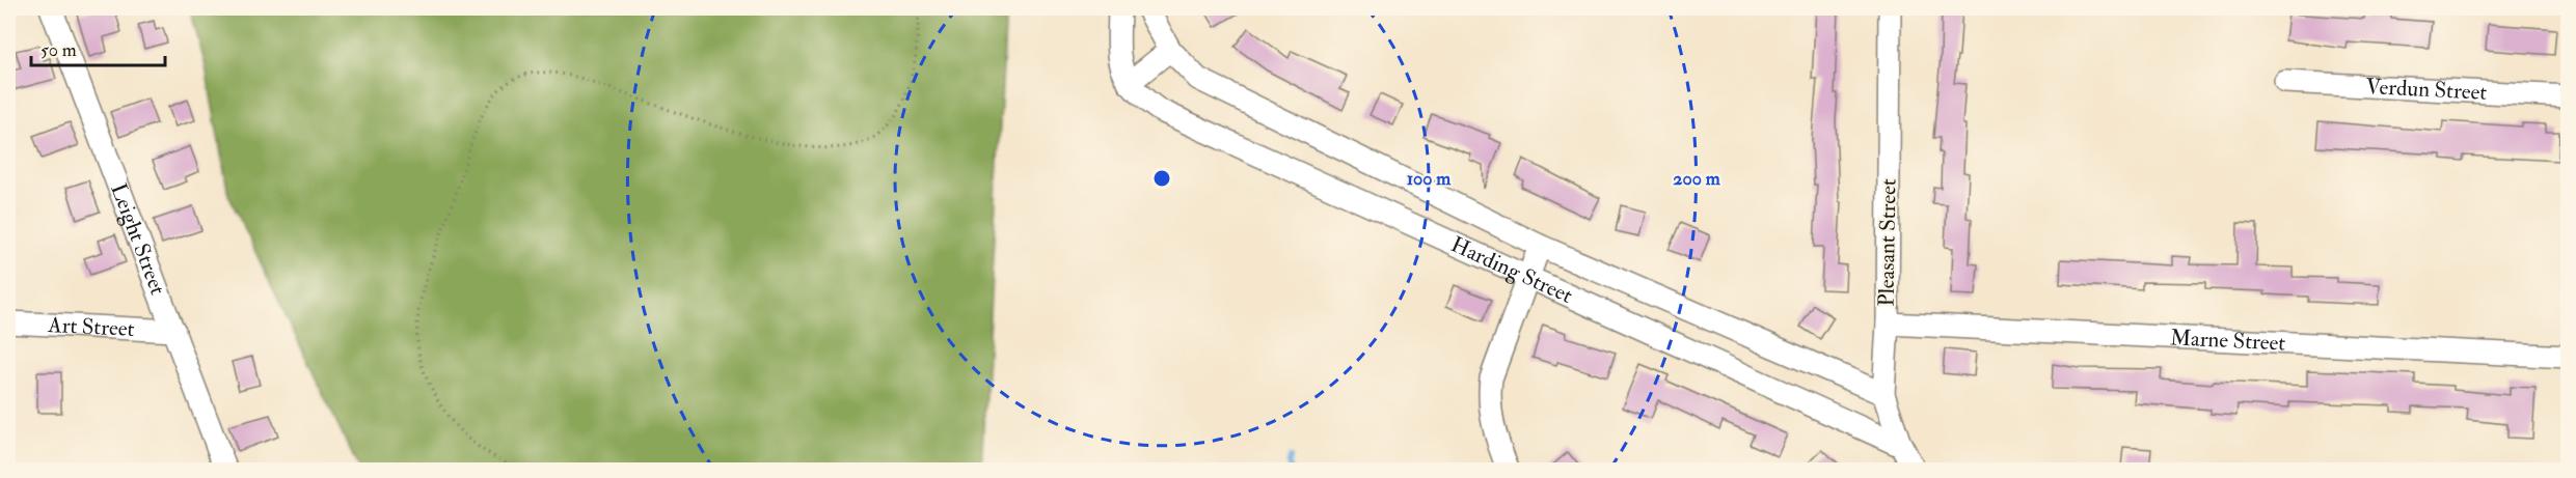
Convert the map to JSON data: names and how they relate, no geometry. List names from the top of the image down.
{
  "streets": {
    "street": [
      "Verdun Street",
      "Leight Street",
      "Pleasant Street",
      "Harding Street",
      "Art Street",
      "Marne Street"
    ]
  },
  "crossings": [
    ["Leight Street", "Art Street"],
    ["Pleasant Street", "Harding Street"],
    ["Pleasant Street", "Marne Street"]
  ],
  "scale_bar": "50 m",
  "rings": ["100 m", "200 m"]
}
